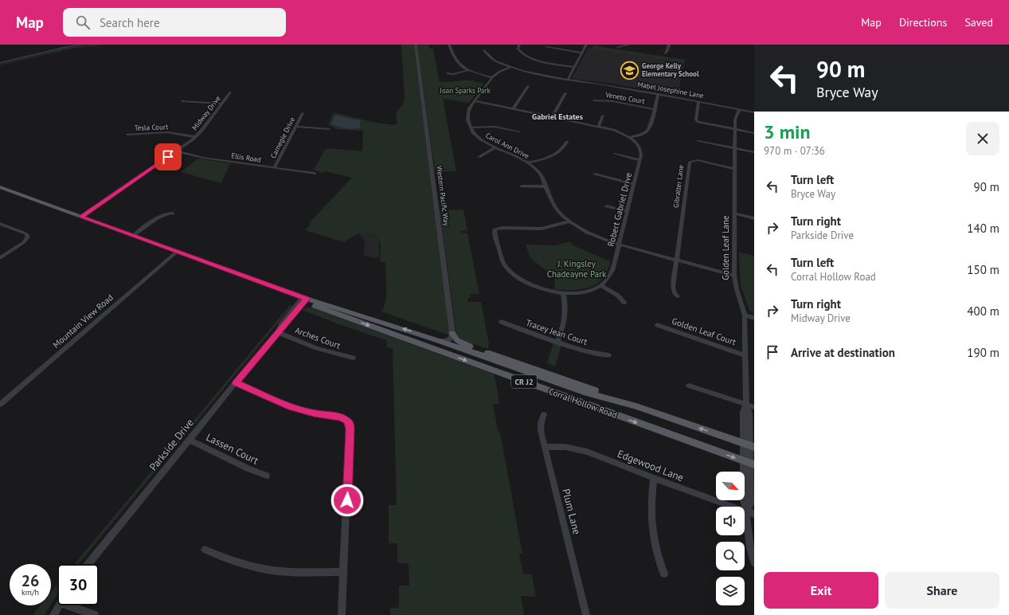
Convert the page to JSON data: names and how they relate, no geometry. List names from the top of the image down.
{
  "streets": {
    "main road": ["CR J2", "Corral Hollow Road"],
    "street": [
      "Mabel Josephine Lane",
      "Veneto Court",
      "Midway Drive",
      "Tesla Court",
      "Carnegie Drive",
      "Carol Ann Drive",
      "Ellis Road",
      "Gibralter Lane",
      "Western Pacific Way",
      "Robert Gabriel Drive",
      "Golden Leaf Lane",
      "Mountain View Road",
      "Golden Leaf Court",
      "Tracey Jean Court",
      "Arches Court",
      "Parkside Drive",
      "Lassen Court",
      "Edgewood Lane",
      "Plum Lane"
    ]
  },
  "crossings": [
    ["Mabel Josephine Lane", "Golden Leaf Lane"],
    ["Midway Drive", "Tesla Court"],
    ["Midway Drive", "Ellis Road"],
    ["Midway Drive", "Corral Hollow Road"],
    ["Carnegie Drive", "Ellis Road"],
    ["Carol Ann Drive", "Gibralter Lane"],
    ["Carol Ann Drive", "Robert Gabriel Drive"],
    ["Carol Ann Drive", "Golden Leaf Lane"],
    ["Gibralter Lane", "Golden Leaf Lane"],
    ["Golden Leaf Lane", "Golden Leaf Court"],
    ["Golden Leaf Lane", "Corral Hollow Road"],
    ["Golden Leaf Lane", "Edgewood Lane"],
    ["Mountain View Road", "Corral Hollow Road"],
    ["Arches Court", "Parkside Drive"],
    ["Corral Hollow Road", "Parkside Drive"],
    ["Parkside Drive", "Lassen Court"],
    ["Edgewood Lane", "Plum Lane"]
  ],
  "districts": ["Gabriel Estates"],
  "parks": ["Joan Sparks Park", "J. Kingsley Chadeayne Park"],
  "places": {
    "school or university": ["George Kelly Elementary School"]
  },
  "north": "bottom right",
  "page": {
    "header": "Map",
    "search": "Search here",
    "nav": ["Map", "Directions", "Saved"],
    "turn": ["90 m", "Bryce Way"],
    "heading": ["3 min", "970 m · 07:36"],
    "list": [
      {
        "name": "Turn left",
        "note": "Bryce Way",
        "value": "90 m"
      },
      {
        "name": "Turn right",
        "note": "Parkside Drive",
        "value": "140 m"
      },
      {
        "name": "Turn left",
        "note": "Corral Hollow Road",
        "value": "150 m"
      },
      {
        "name": "Turn right",
        "note": "Midway Drive",
        "value": "400 m"
      },
      {
        "name": "Arrive at destination",
        "value": "190 m"
      }
    ],
    "speed": "26 km/h",
    "limit": "30",
    "buttons": ["Exit", "Share"]
  }
}
